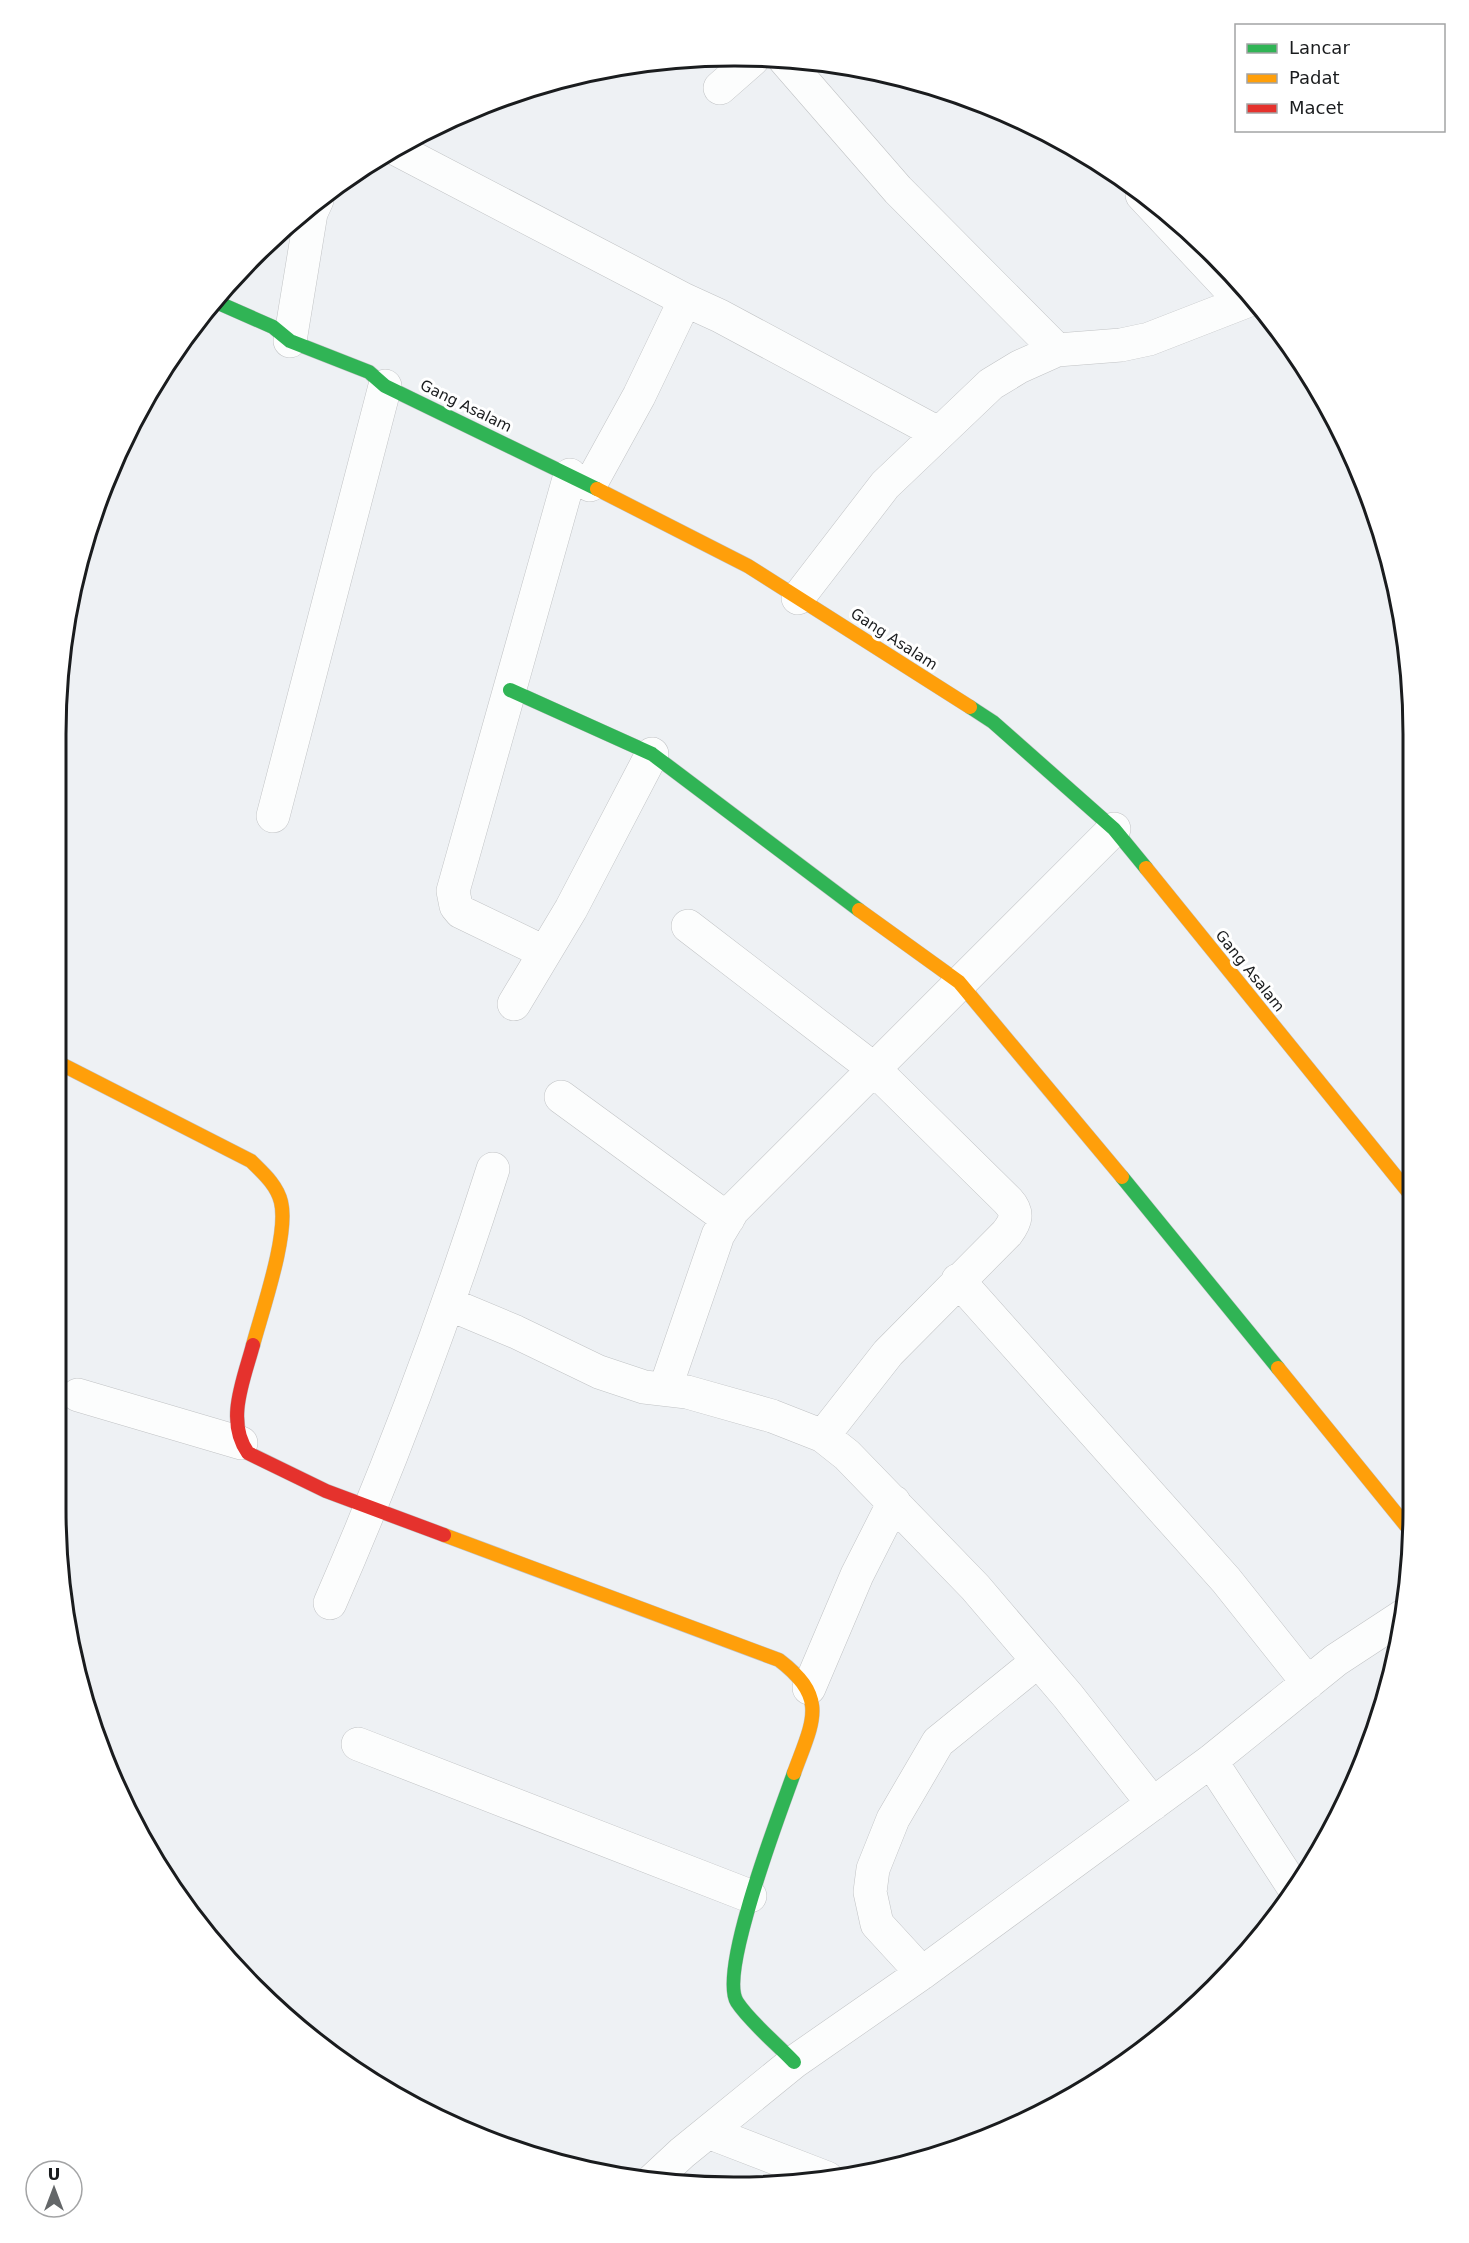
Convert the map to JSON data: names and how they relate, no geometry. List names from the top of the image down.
{
  "streets": {
    "street": ["Gang Asalam"]
  },
  "legend": ["Lancar", "Padat", "Macet"],
  "north": "top"
}
